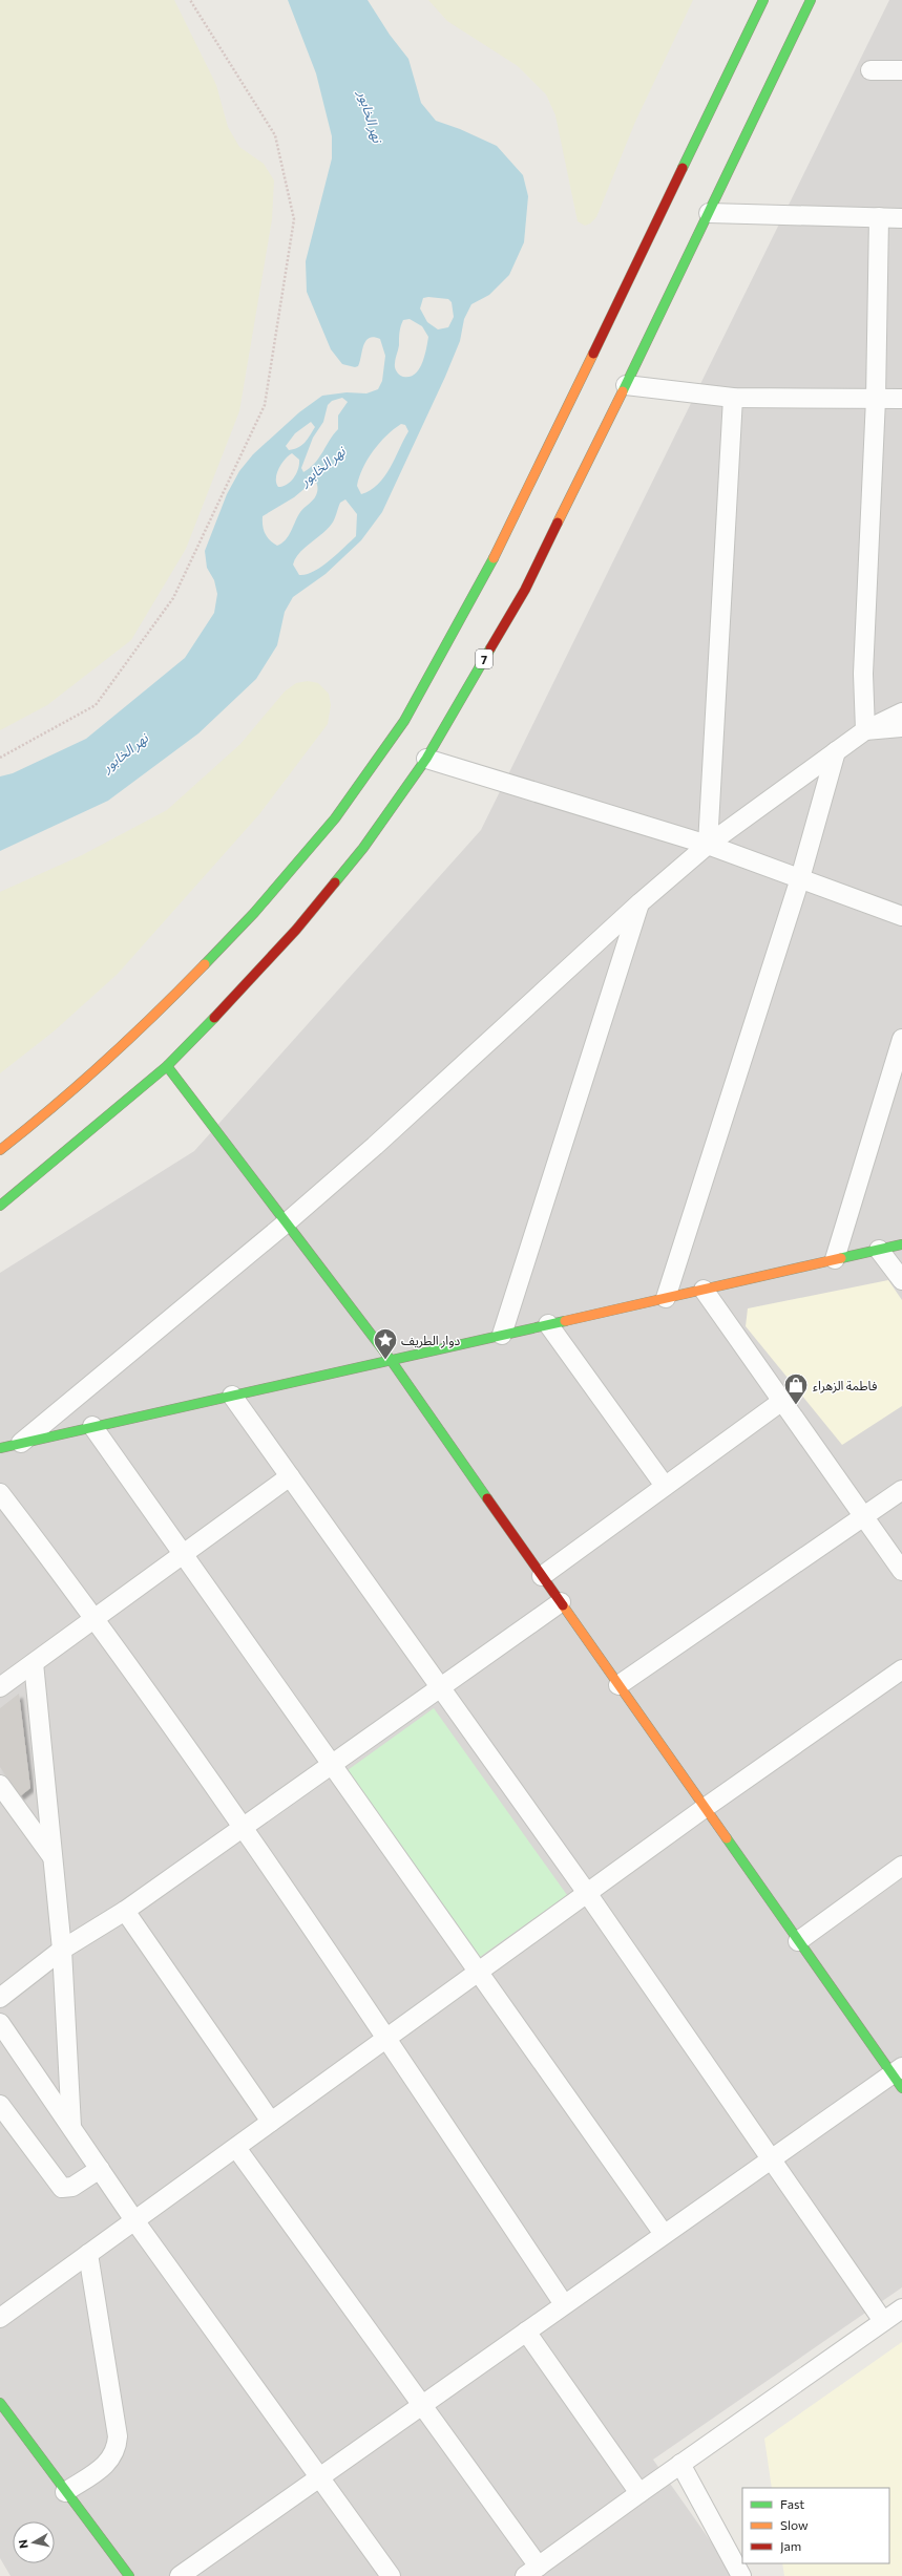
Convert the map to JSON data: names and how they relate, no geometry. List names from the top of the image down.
{
  "streets": {
    "main road": ["7"]
  },
  "water": ["نهر الخابور"],
  "places": {
    "place": ["دوار الطريف"],
    "shop": ["فاطمة الزهراء"]
  },
  "legend": ["Fast", "Slow", "Jam"],
  "north": "left"
}
